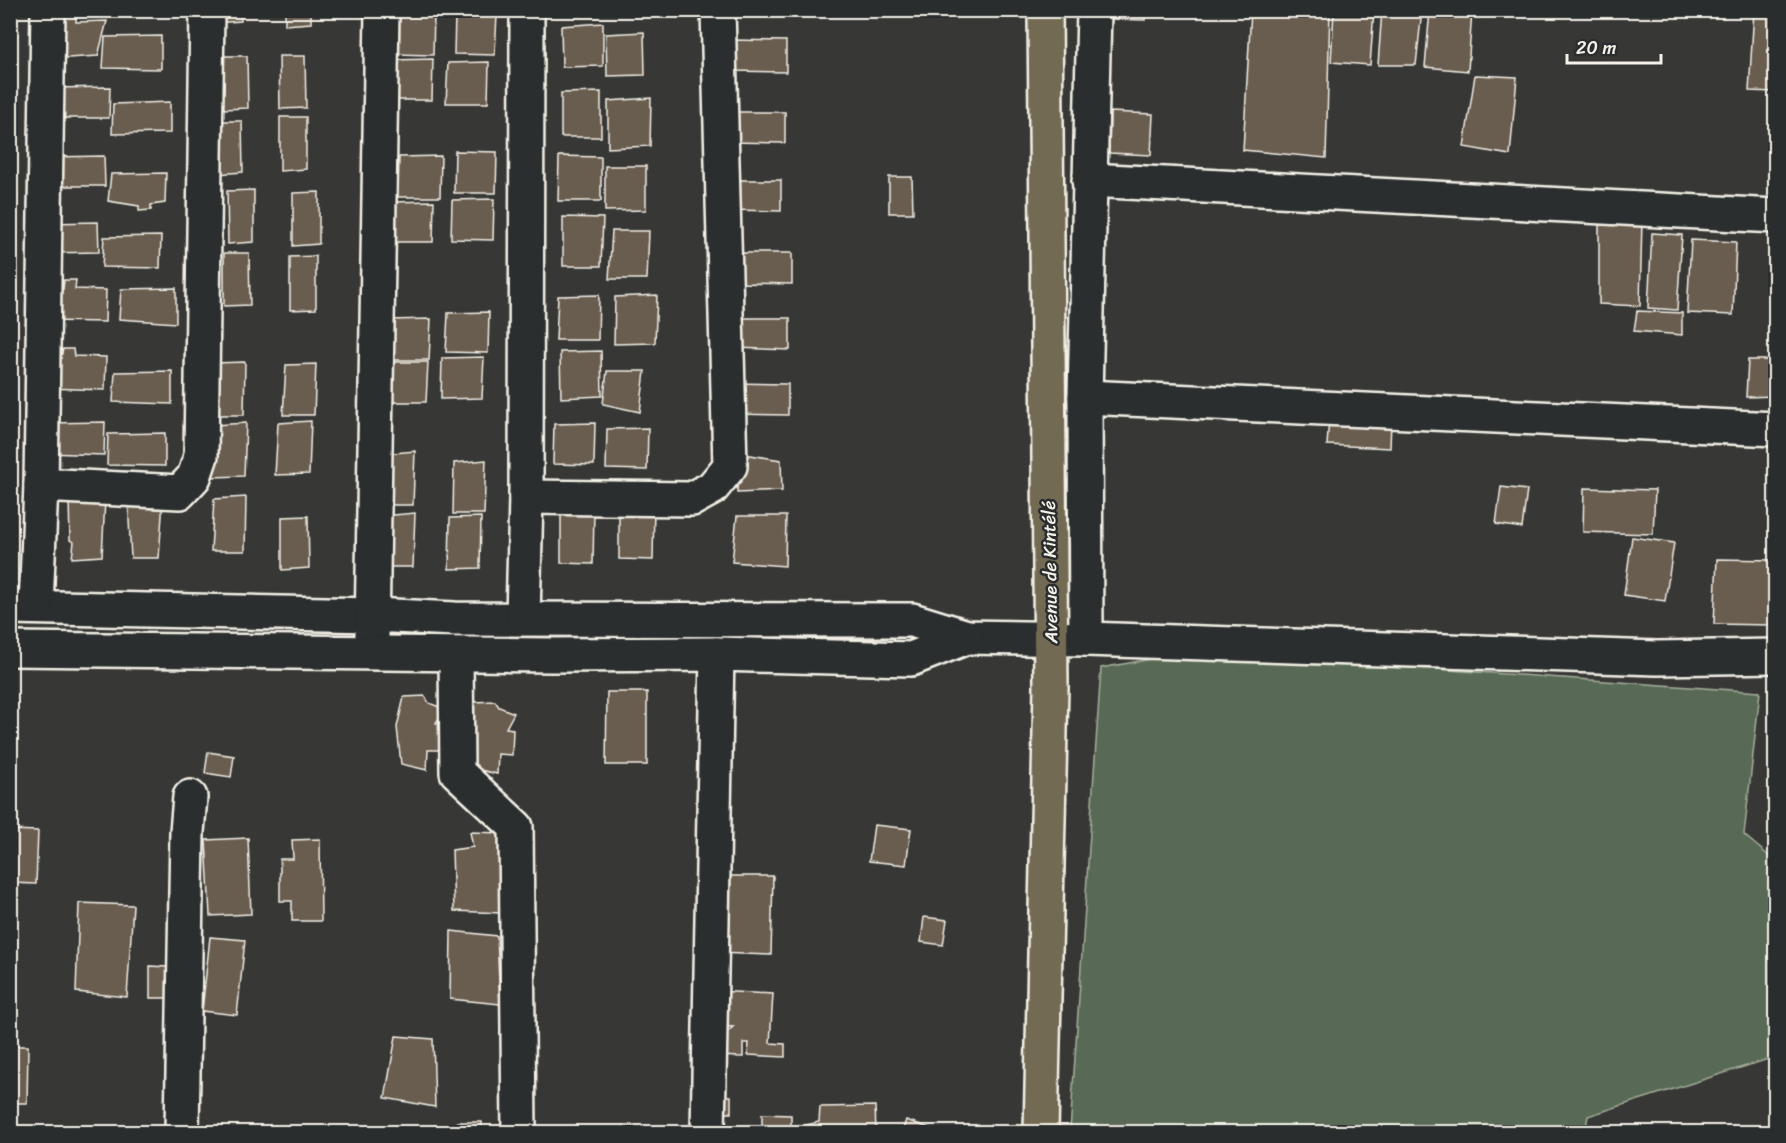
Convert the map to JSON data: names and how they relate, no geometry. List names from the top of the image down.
{
  "streets": {
    "main road": ["Avenue de Kintélé"]
  },
  "scale_bar": "20 m"
}
